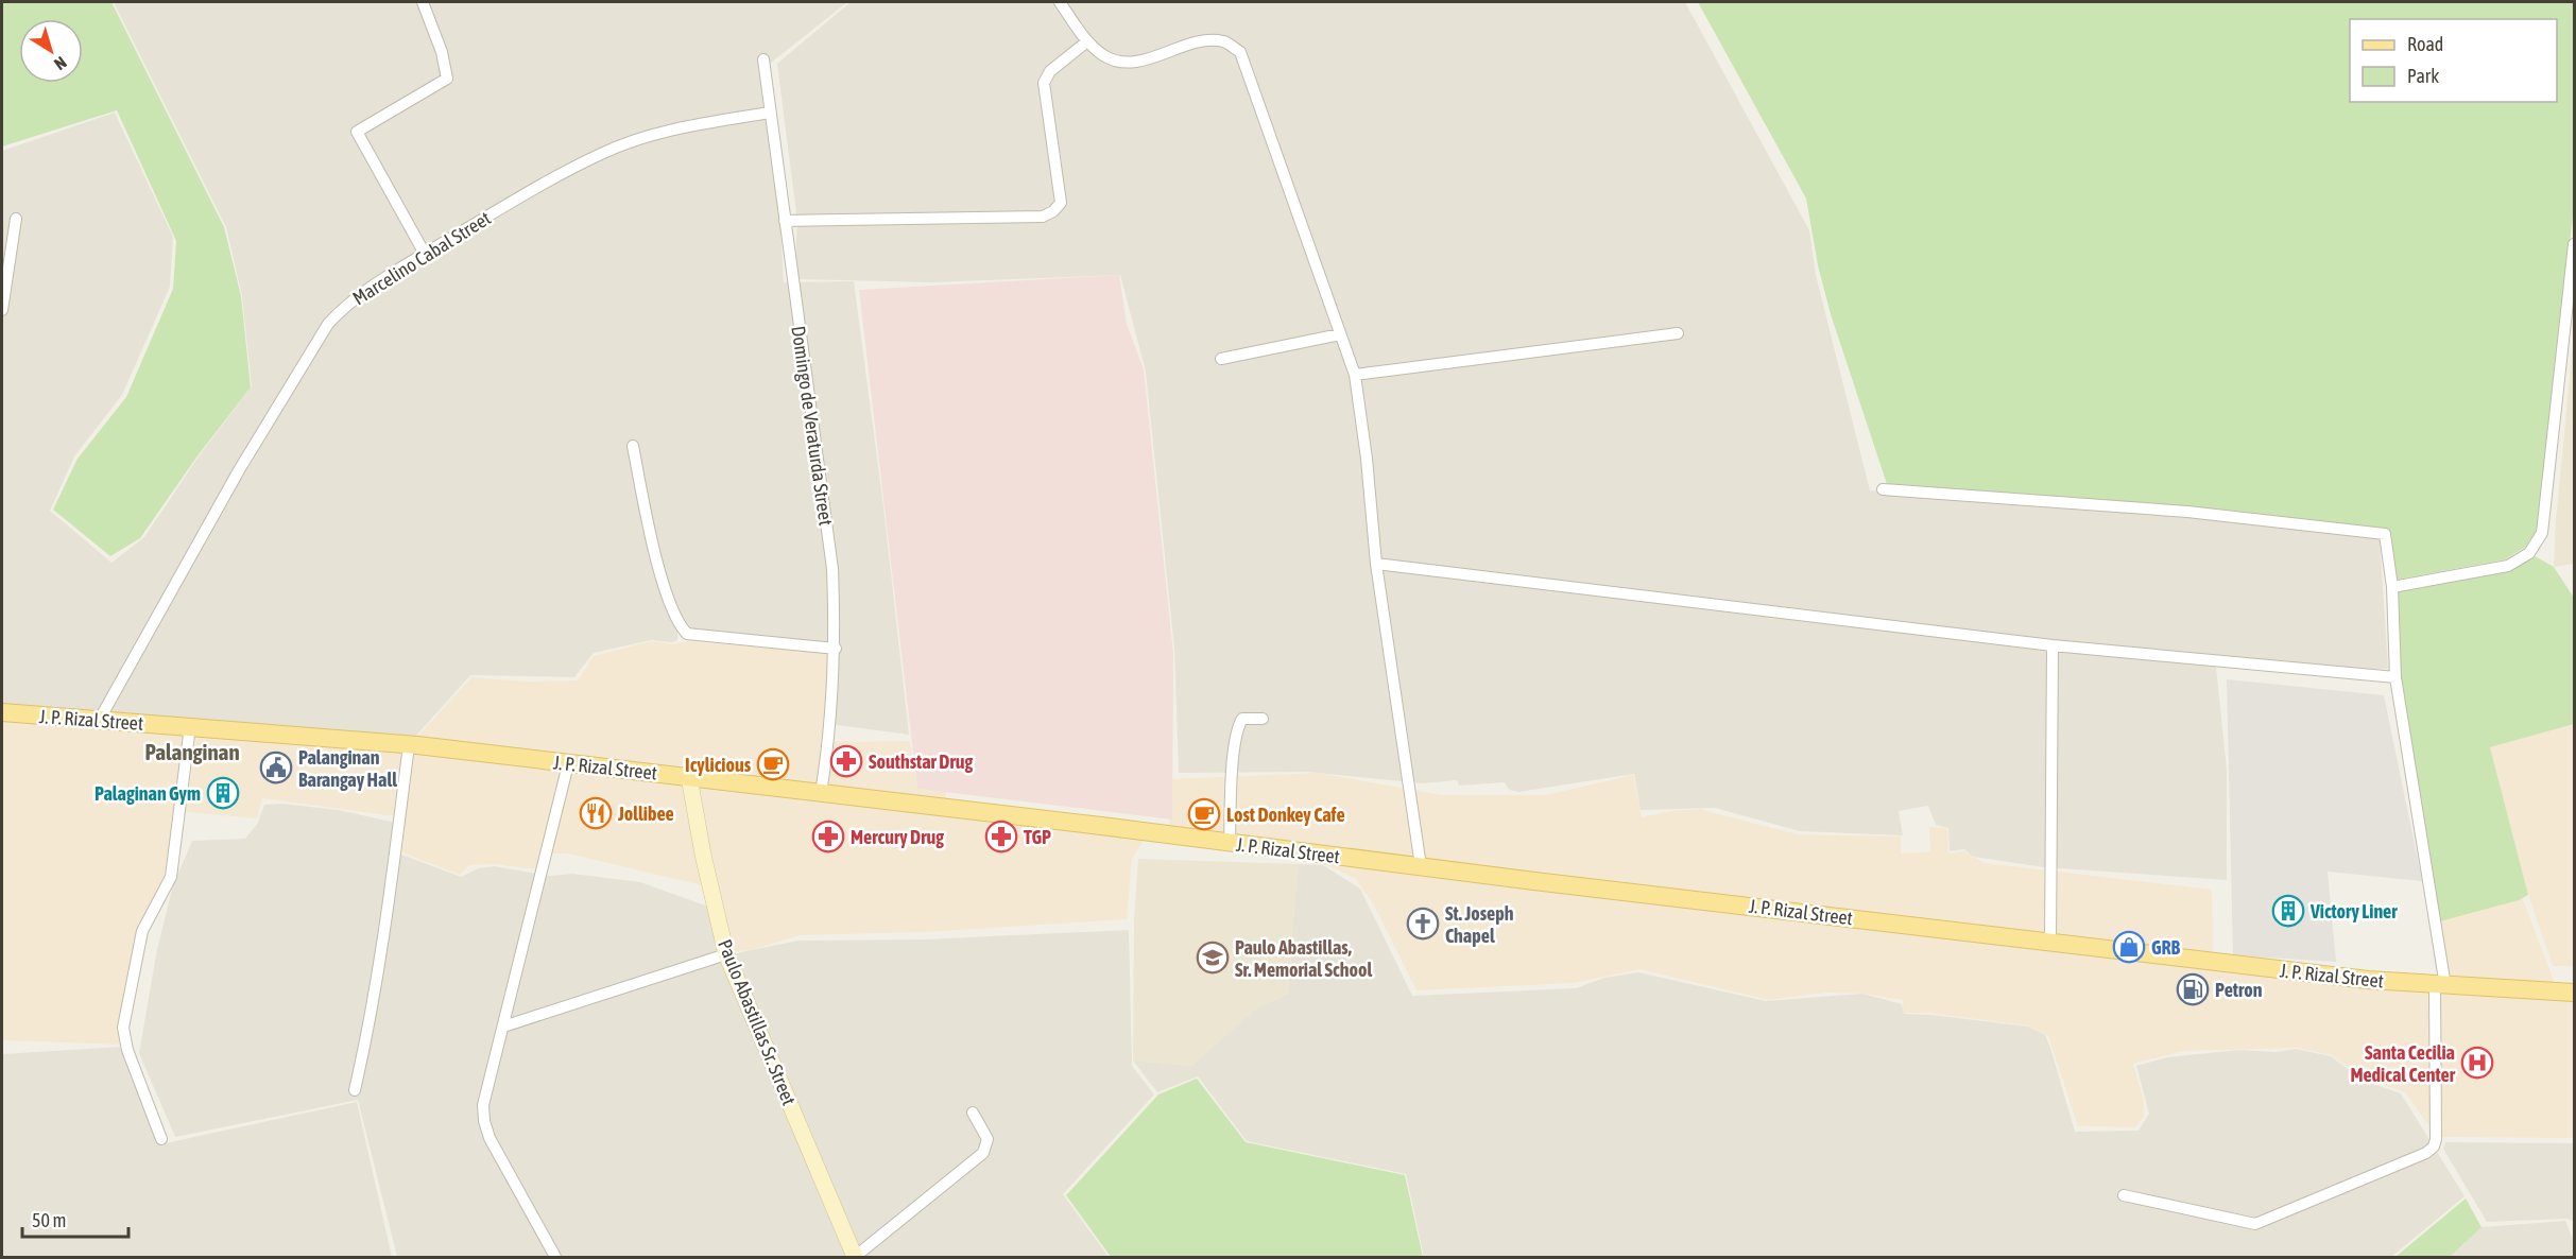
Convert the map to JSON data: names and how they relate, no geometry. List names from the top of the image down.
{
  "streets": {
    "main road": ["J. P. Rizal Street", "Paulo Abastillas Sr. Street"],
    "street": ["Marcelino Cabal Street", "Domingo de Veraturda Street"]
  },
  "crossings": [
    ["Marcelino Cabal Street", "Domingo de Veraturda Street"],
    ["Marcelino Cabal Street", "J. P. Rizal Street"],
    ["Domingo de Veraturda Street", "J. P. Rizal Street"],
    ["J. P. Rizal Street", "Paulo Abastillas Sr. Street"]
  ],
  "districts": ["Palanginan"],
  "places": {
    "pharmacy": ["Southstar Drug", "Mercury Drug", "TGP"],
    "cafe": ["Icylicious", "Lost Donkey Cafe"],
    "public building": ["Palanginan Barangay Hall"],
    "building": ["Palaginan Gym", "Victory Liner"],
    "restaurant": ["Jollibee"],
    "church": ["St. Joseph Chapel"],
    "shop": ["GRB"],
    "school or university": ["Paulo Abastillas, Sr. Memorial School"],
    "fuel station": ["Petron"],
    "hospital": ["Santa Cecilia Medical Center"]
  },
  "legend": ["Road", "Park"],
  "scale_bar": "50 m",
  "north": "bottom right"
}
